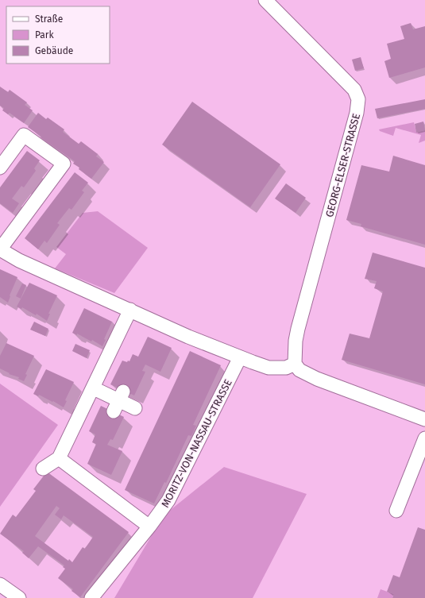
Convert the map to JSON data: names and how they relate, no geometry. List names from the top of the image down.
{
  "streets": {
    "street": ["GEORG-ELSER-STRASSE", "MORITZ-VON-NASSAU-STRASSE"]
  },
  "legend": ["Straße", "Park", "Gebäude"]
}
